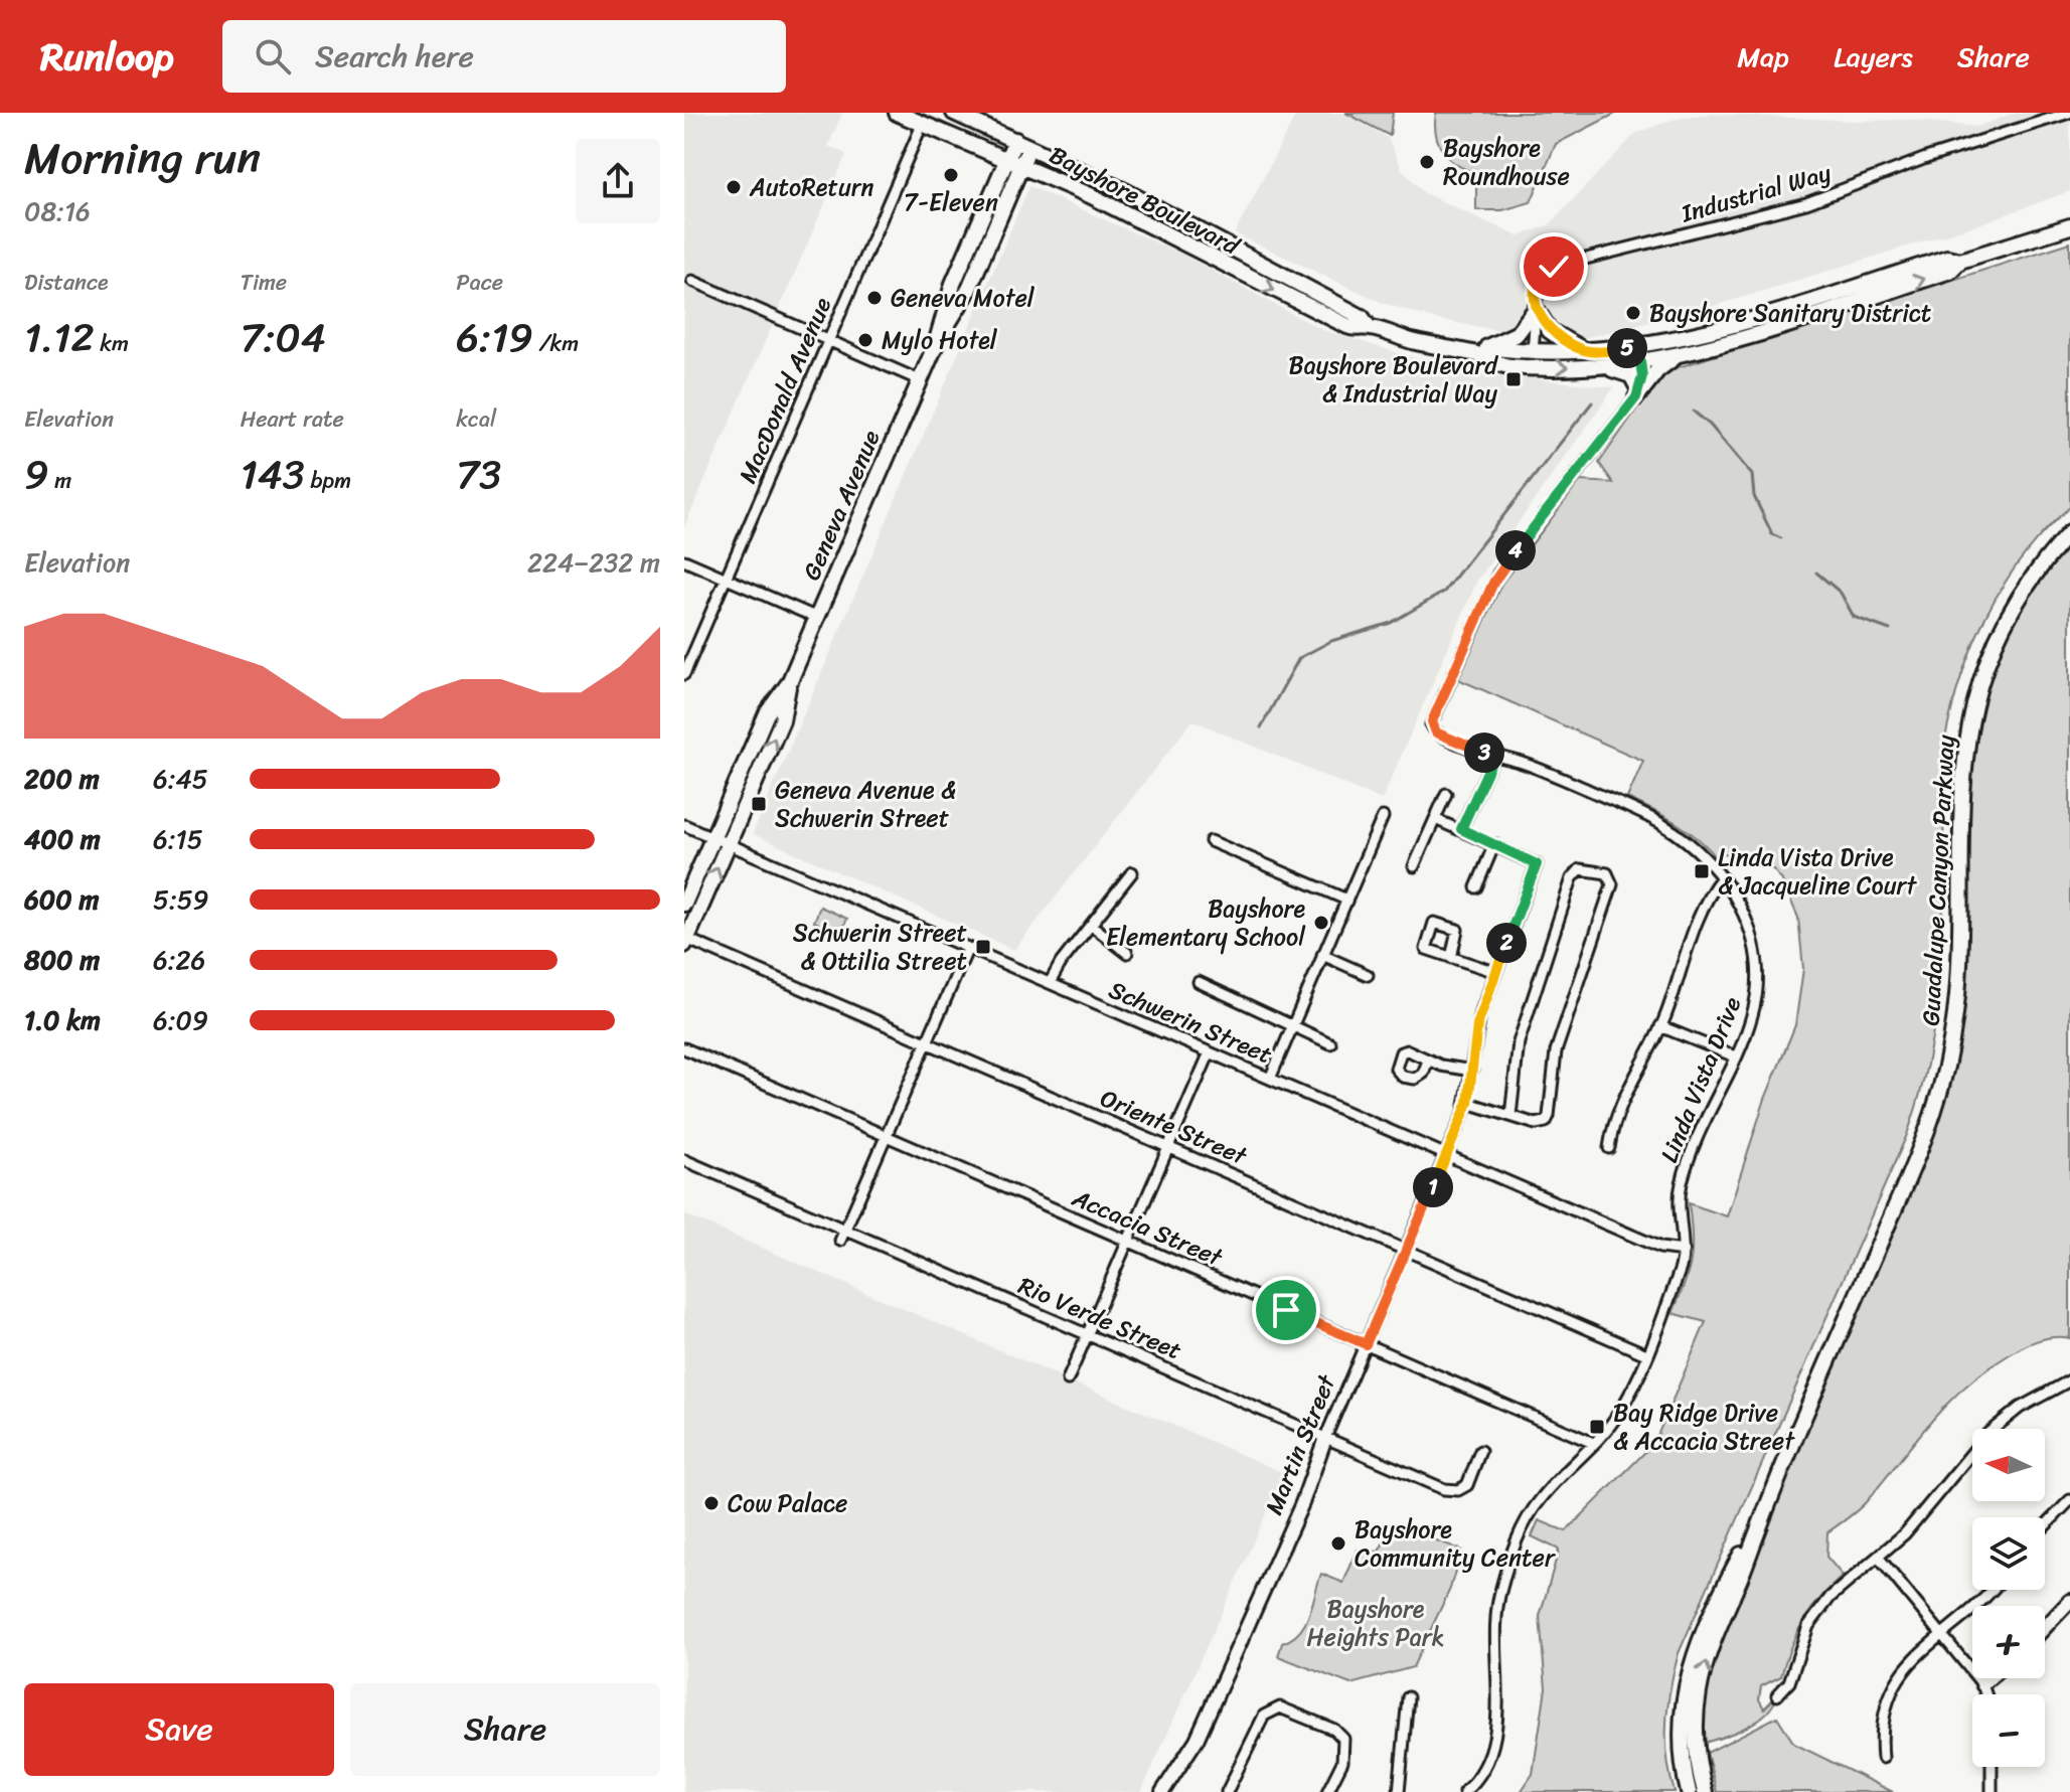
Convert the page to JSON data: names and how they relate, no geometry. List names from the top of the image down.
{
  "streets": {
    "main road": ["Bayshore Boulevard", "Geneva Avenue", "Guadalupe Canyon Parkway"],
    "street": [
      "Industrial Way",
      "MacDonald Avenue",
      "Schwerin Street",
      "Linda Vista Drive",
      "Oriente Street",
      "Accacia Street",
      "Rio Verde Street",
      "Martin Street"
    ]
  },
  "crossings": [
    ["Industrial Way", "Bayshore Boulevard"],
    ["Bayshore Boulevard", "MacDonald Avenue"],
    ["Bayshore Boulevard", "Geneva Avenue"],
    ["Geneva Avenue", "Schwerin Street"],
    ["Geneva Avenue", "Oriente Street"],
    ["Schwerin Street", "Linda Vista Drive"],
    ["Schwerin Street", "Martin Street"],
    ["Linda Vista Drive", "Oriente Street"],
    ["Linda Vista Drive", "Accacia Street"],
    ["Oriente Street", "Martin Street"],
    ["Accacia Street", "Martin Street"],
    ["Rio Verde Street", "Martin Street"]
  ],
  "parks": ["Bayshore Heights Park"],
  "places": {
    "other": [
      "Bayshore Roundhouse",
      "7-Eleven",
      "AutoReturn",
      "Geneva Motel",
      "Bayshore Sanitary District",
      "Mylo Hotel",
      "Bayshore Elementary School",
      "Cow Palace",
      "Bayshore Community Center"
    ],
    "transit": [
      "Bayshore Boulevard & Industrial Way",
      "Geneva Avenue & Schwerin Street",
      "Linda Vista Drive & Jacqueline Court",
      "Schwerin Street & Ottilia Street",
      "Bay Ridge Drive & Accacia Street"
    ]
  },
  "north": "left",
  "page": {
    "header": "Runloop",
    "search": "Search here",
    "nav": ["Map", "Layers", "Share"],
    "heading": ["Morning run", "08:16"],
    "stats": [
      ["Distance", "1.12 km"],
      ["Time", "7:04"],
      ["Pace", "6:19 /km"],
      ["Elevation", "9 m"],
      ["Heart rate", "143 bpm"],
      ["kcal", "73"]
    ],
    "pins": [
      "5",
      "4",
      "3",
      "2",
      "1"
    ],
    "chart": ["Elevation", "224–232 m"],
    "list": [
      {
        "name": "200 m",
        "note": "6:45"
      },
      {
        "name": "400 m",
        "note": "6:15"
      },
      {
        "name": "600 m",
        "note": "5:59"
      },
      {
        "name": "800 m",
        "note": "6:26"
      },
      {
        "name": "1.0 km",
        "note": "6:09"
      }
    ],
    "map_buttons": ["+", "−"],
    "buttons": ["Save", "Share"]
  }
}
